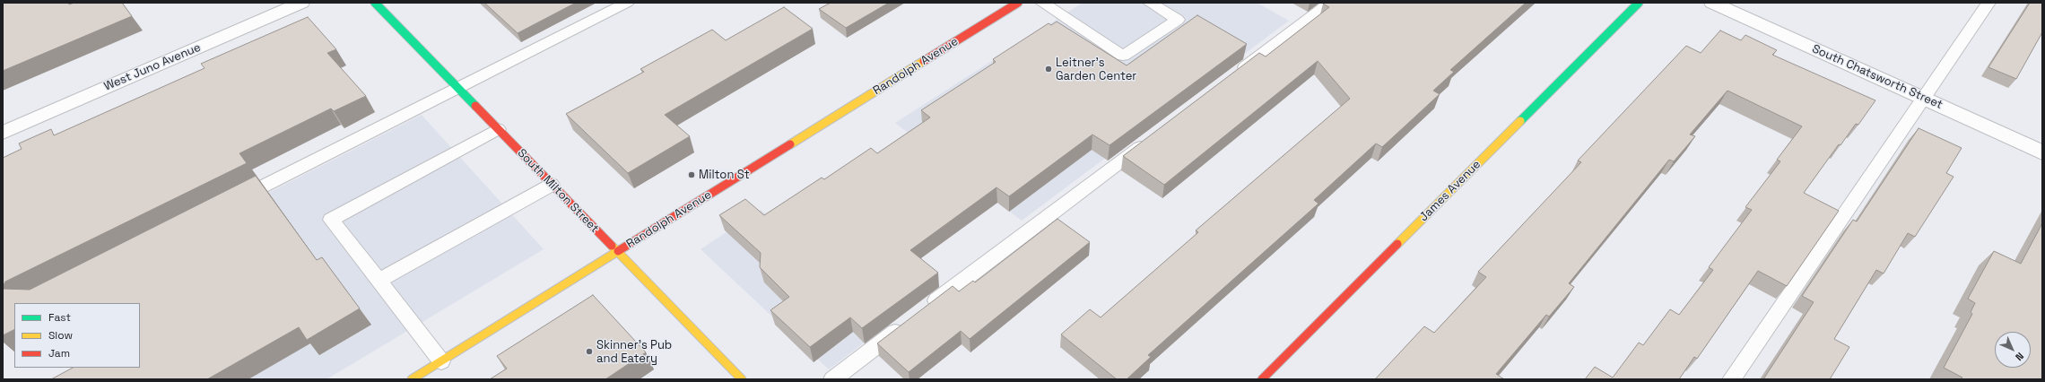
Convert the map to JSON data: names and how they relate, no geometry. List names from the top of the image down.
{
  "streets": {
    "street": [
      "Randolph Avenue",
      "West Juno Avenue",
      "South Chatsworth Street",
      "South Milton Street",
      "James Avenue"
    ]
  },
  "crossings": [
    ["Randolph Avenue", "South Milton Street"]
  ],
  "places": ["Leitner's Garden Center", "Milton St", "Skinner's Pub and Eatery"],
  "legend": ["Fast", "Slow", "Jam"],
  "north": "bottom right"
}
